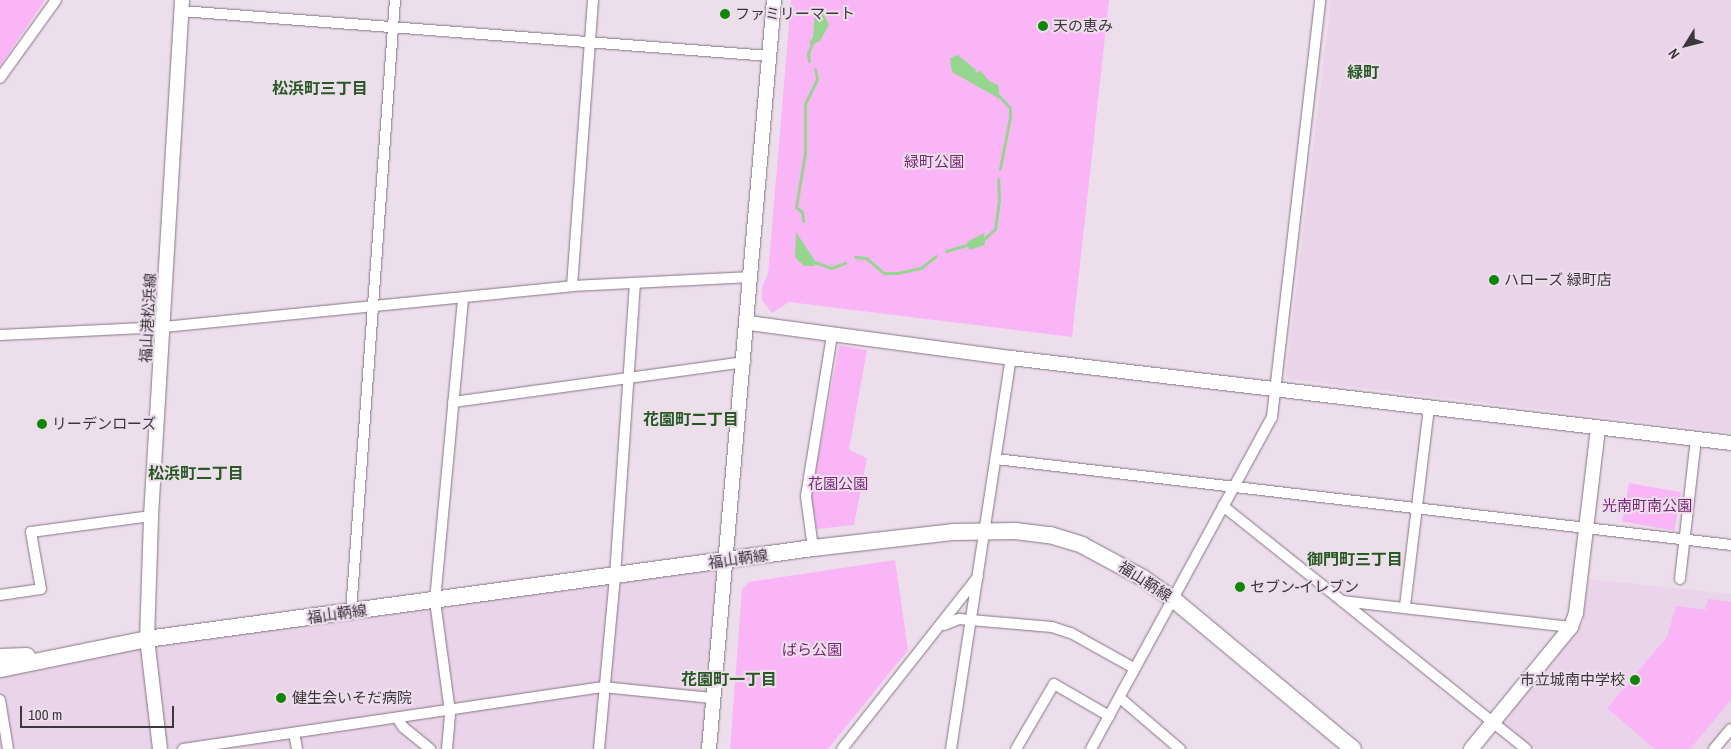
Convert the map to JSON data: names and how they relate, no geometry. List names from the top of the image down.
{
  "streets": {
    "main road": ["福山鞆線"],
    "street": ["福山港松浜線"]
  },
  "crossings": [
    ["福山港松浜線", "福山鞆線"]
  ],
  "districts": [
    "緑町",
    "松浜町三丁目",
    "花園町二丁目",
    "松浜町二丁目",
    "御門町三丁目",
    "花園町一丁目"
  ],
  "parks": [
    "緑町公園",
    "花園公園",
    "光南町南公園",
    "ばら公園"
  ],
  "places": [
    "ファミリーマート",
    "天の恵み",
    "ハローズ 緑町店",
    "リーデンローズ",
    "セブン-イレブン",
    "市立城南中学校",
    "健生会いそだ病院"
  ],
  "scale_bar": "100 m",
  "north": "bottom left"
}
